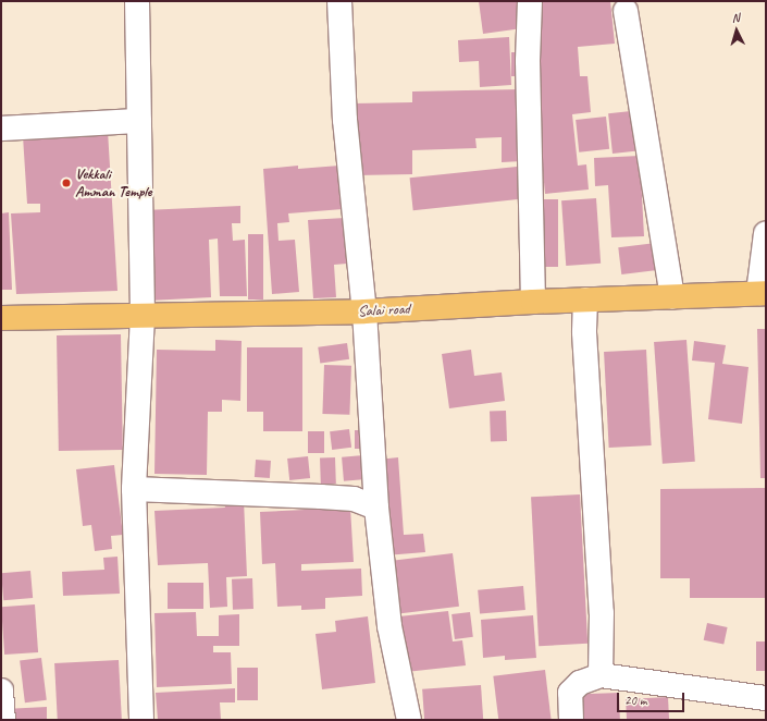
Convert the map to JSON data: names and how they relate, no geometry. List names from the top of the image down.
{
  "streets": {
    "main road": ["Salai road"]
  },
  "places": ["Vekkali Amman Temple"],
  "scale_bar": "20 m",
  "north": "top"
}
